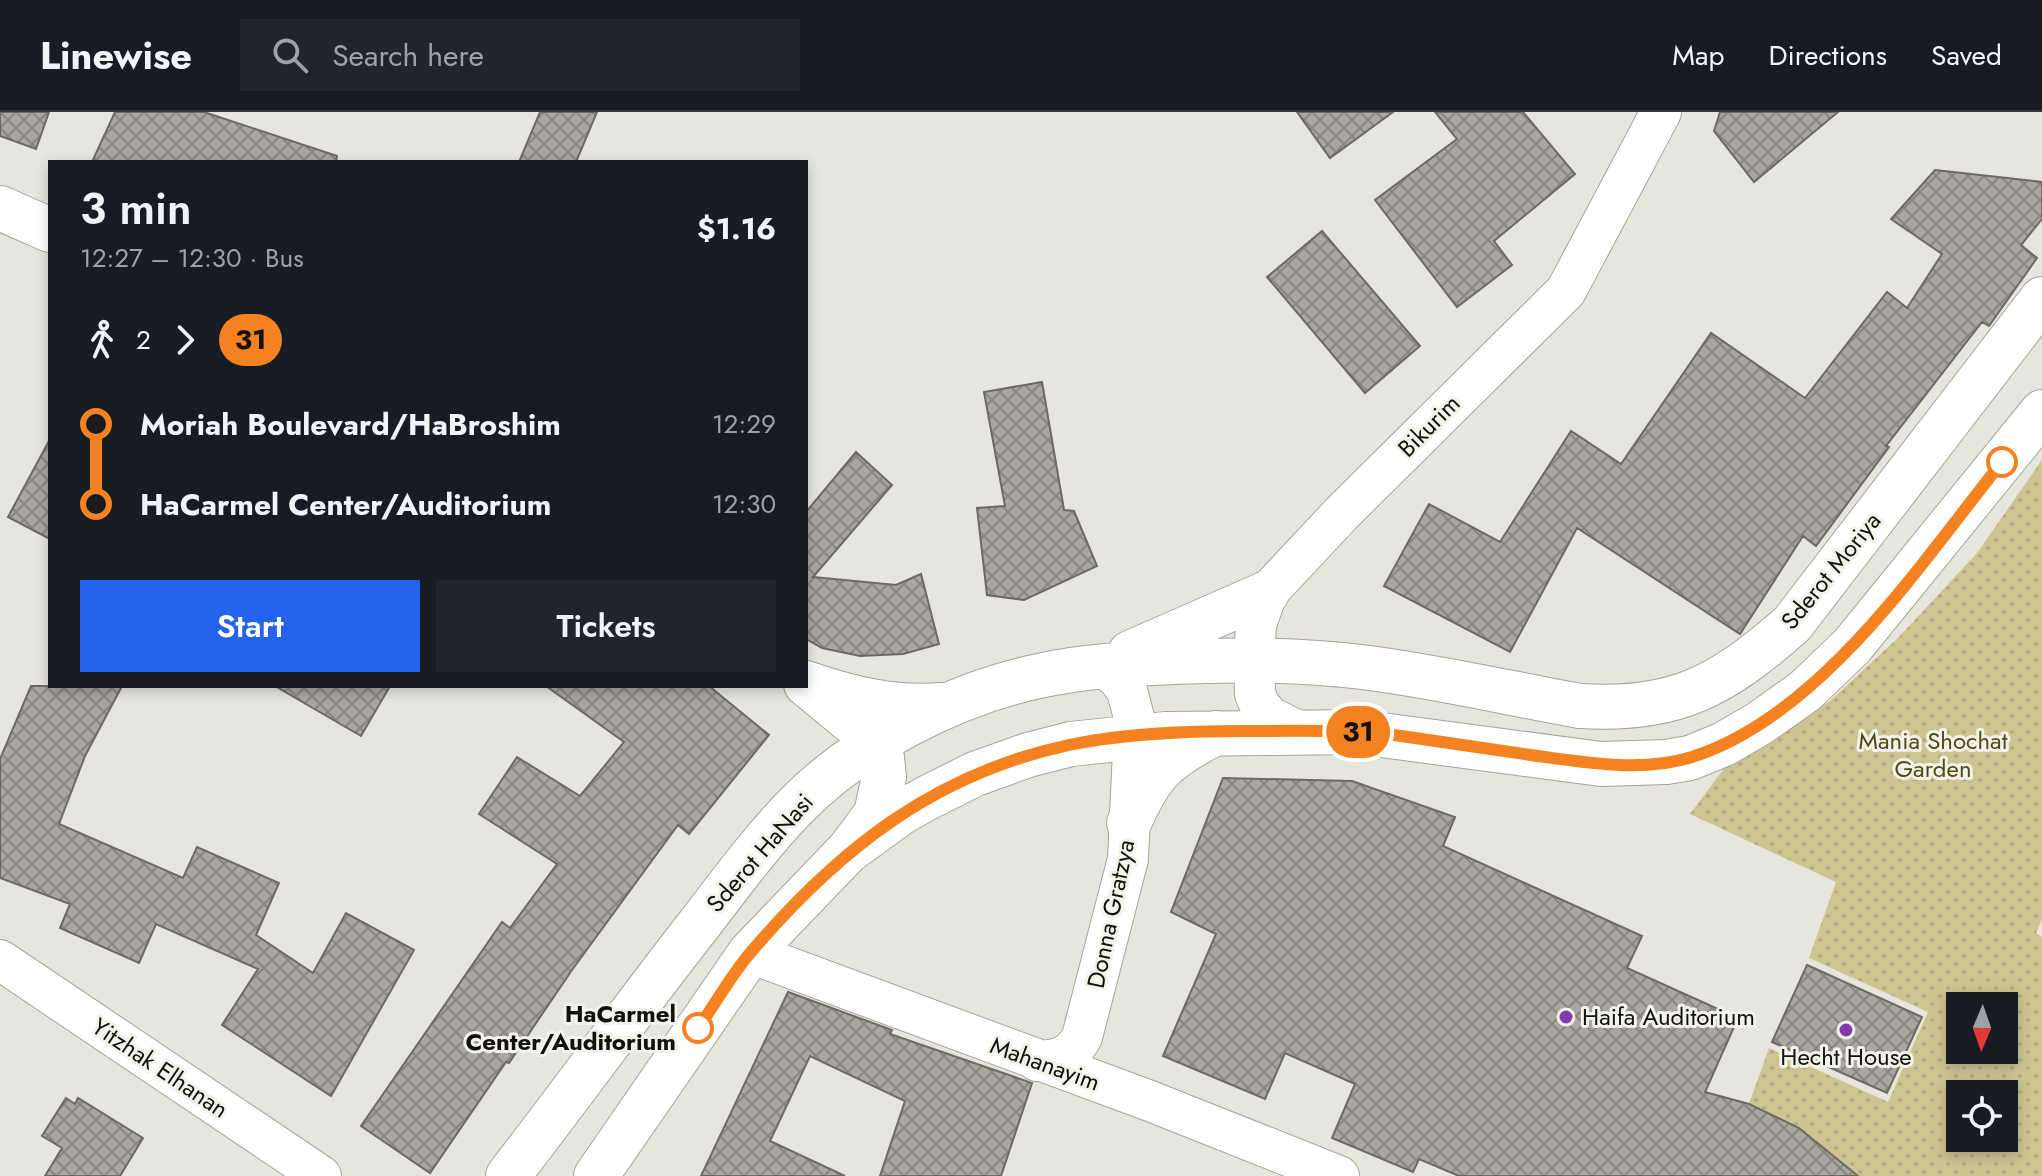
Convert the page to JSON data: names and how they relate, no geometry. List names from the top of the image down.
{
  "streets": {
    "main road": ["Sderot Moriya", "Sderot HaNasi"],
    "street": [
      "Bikurim",
      "Donna Gratzya",
      "Mahanayim",
      "Yitzhak Elhanan"
    ]
  },
  "crossings": [
    ["Bikurim", "Sderot Moriya"],
    ["Bikurim", "Sderot HaNasi"],
    ["Sderot Moriya", "Sderot HaNasi"],
    ["Sderot HaNasi", "Donna Gratzya"],
    ["Donna Gratzya", "Mahanayim"]
  ],
  "parks": ["Mania Shochat Garden"],
  "places": ["Haifa Auditorium", "HaCarmel Center/Auditorium", "Hecht House"],
  "lines": ["bus line 31"],
  "north": "bottom",
  "page": {
    "header": "Linewise",
    "search": "Search here",
    "nav": ["Map", "Directions", "Saved"],
    "on_map": "31",
    "heading": ["3 min", "12:27 – 12:30 · Bus", "$1.16"],
    "legs": ["2", "31"],
    "list": [
      {
        "name": "Moriah Boulevard/HaBroshim",
        "value": "12:29"
      },
      {
        "name": "HaCarmel Center/Auditorium",
        "value": "12:30"
      }
    ],
    "buttons": ["Start", "Tickets"]
  }
}
